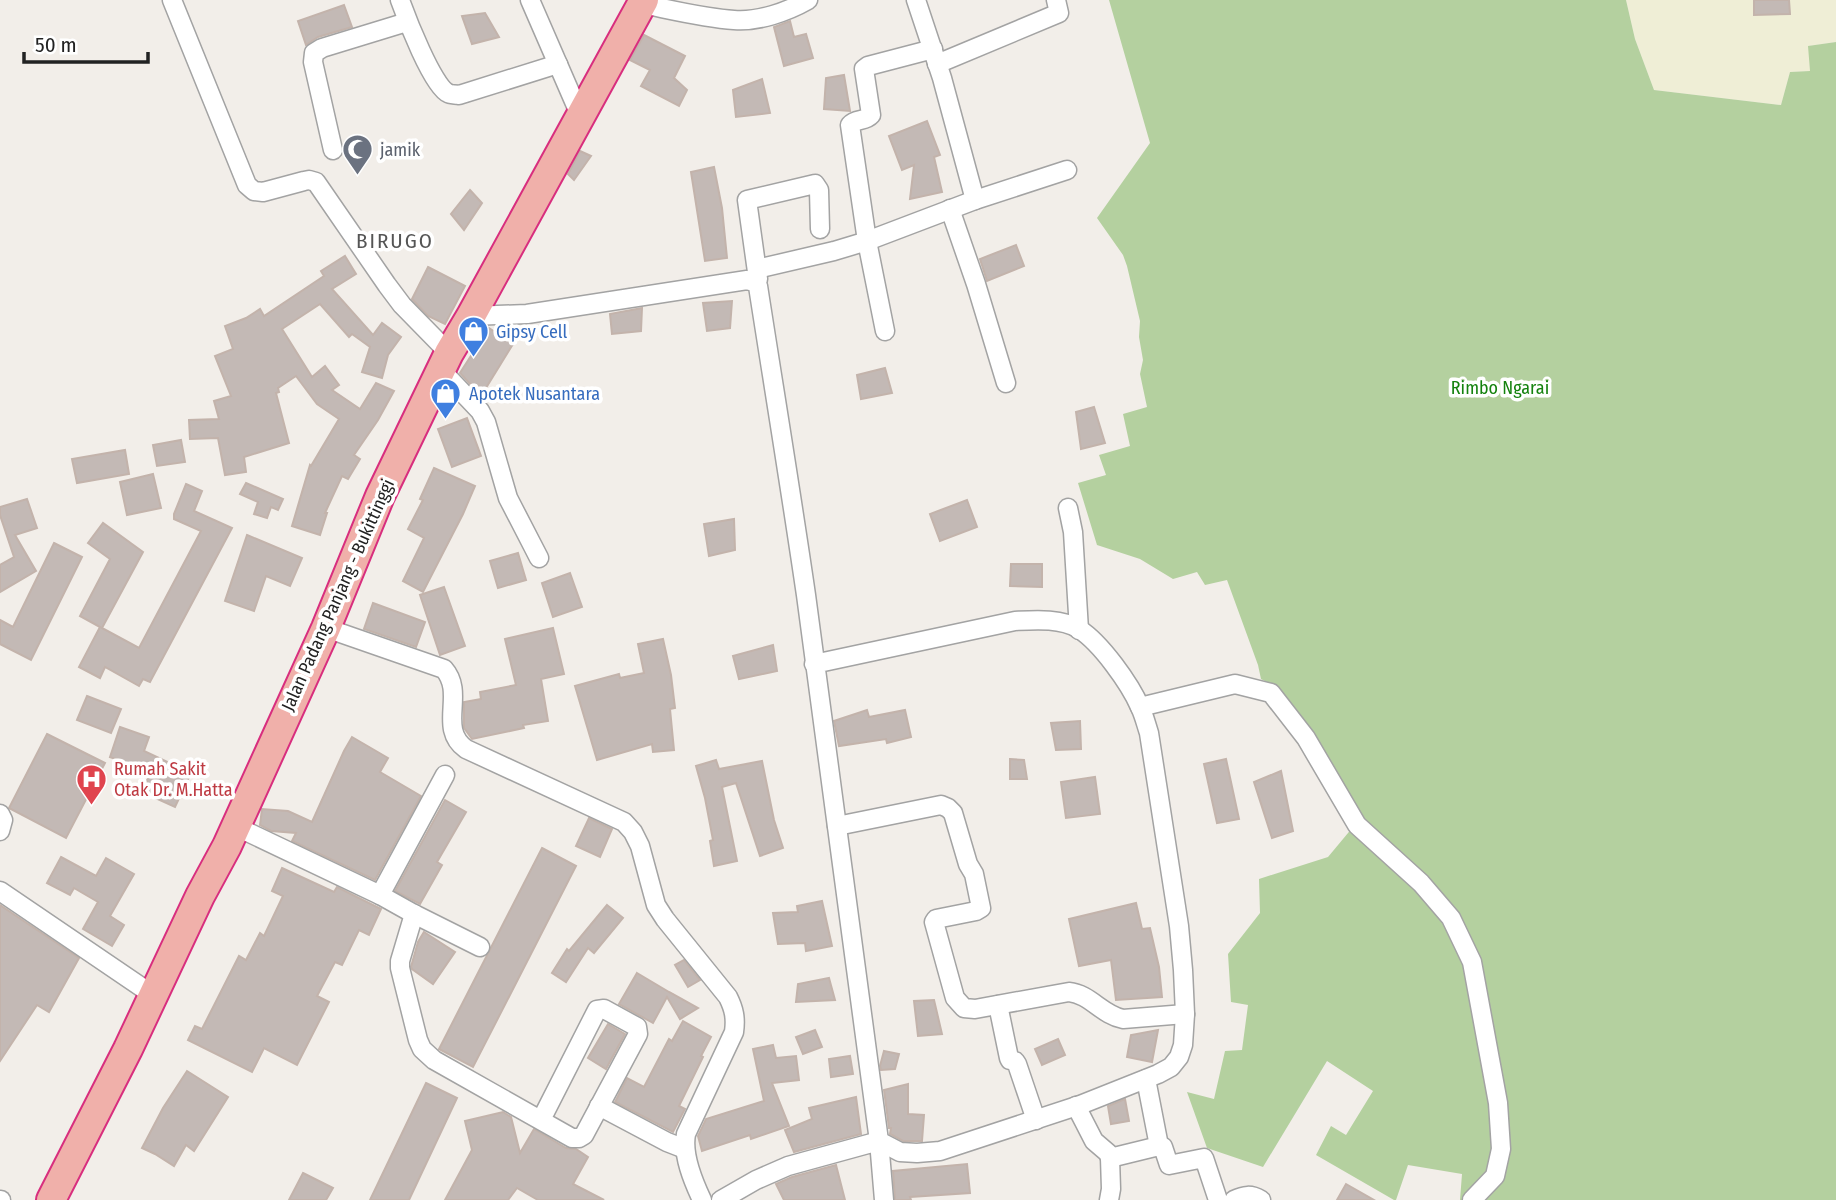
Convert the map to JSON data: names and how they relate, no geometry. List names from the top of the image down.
{
  "streets": {
    "highway": ["Jalan Padang Panjang - Bukittinggi"]
  },
  "districts": ["BIRUGO"],
  "parks": ["Rimbo Ngarai"],
  "places": {
    "mosque": ["jamik"],
    "shop": ["Gipsy Cell", "Apotek Nusantara"],
    "hospital": ["Rumah Sakit Otak Dr. M.Hatta"]
  },
  "scale_bar": "50 m"
}
